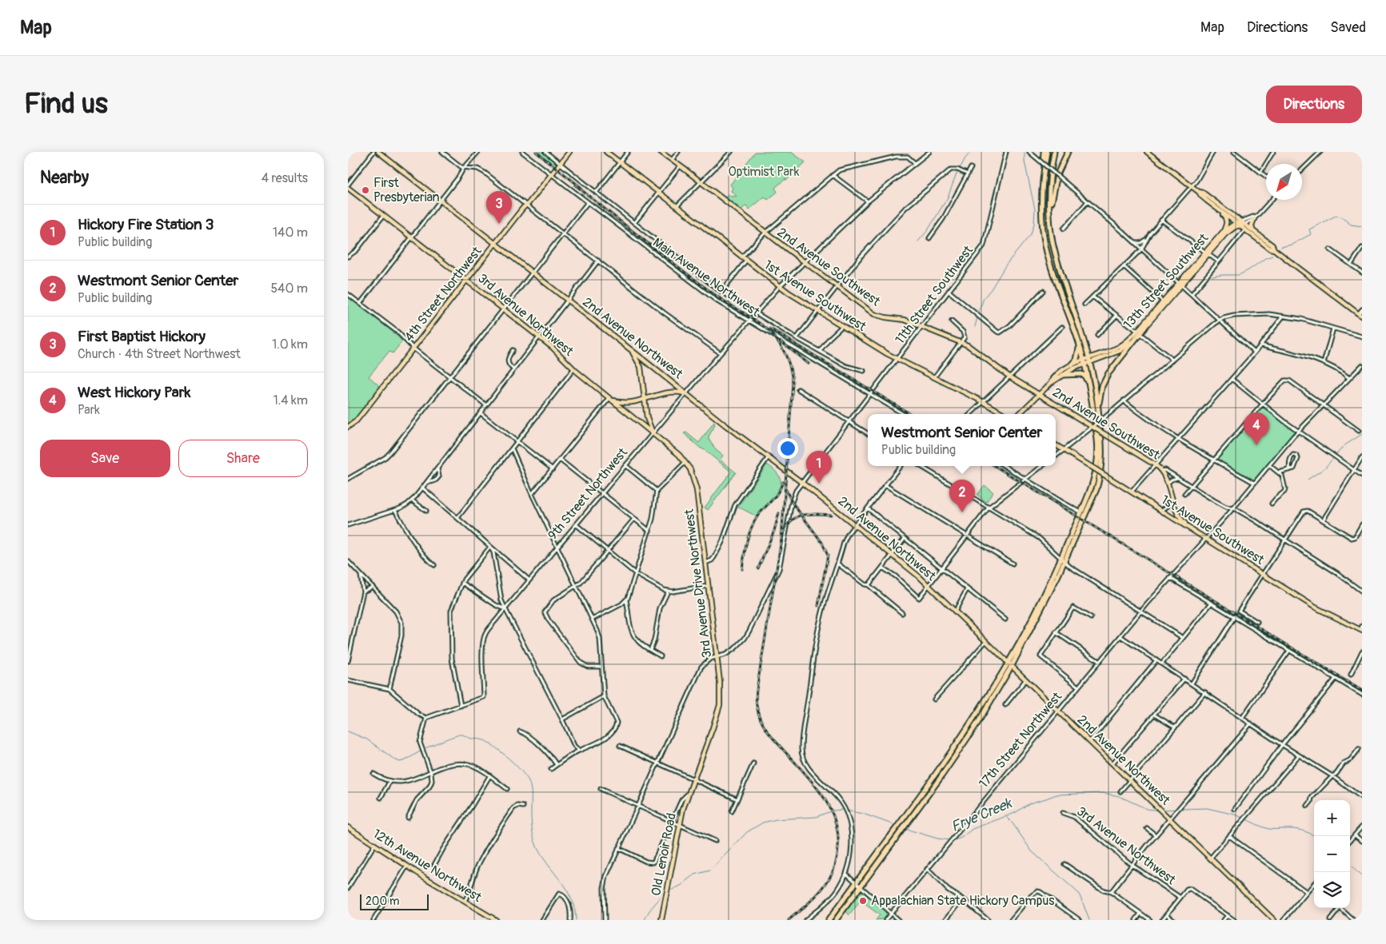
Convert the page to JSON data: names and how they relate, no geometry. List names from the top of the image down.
{
  "streets": {
    "main road": [
      "2nd Avenue Southwest",
      "13th Street Southwest",
      "4th Street Northwest",
      "1st Avenue Southwest",
      "3rd Avenue Northwest",
      "2nd Avenue Northwest",
      "3rd Avenue Drive Northwest",
      "Old Lenoir Road",
      "12th Avenue Northwest"
    ],
    "street": [
      "Main Avenue Northwest",
      "11th Street Southwest",
      "9th Street Northwest",
      "17th Street Northwest"
    ]
  },
  "crossings": [
    ["2nd Avenue Southwest", "13th Street Southwest"],
    ["2nd Avenue Southwest", "11th Street Southwest"],
    ["2nd Avenue Southwest", "1st Avenue Southwest"],
    ["2nd Avenue Southwest", "9th Street Northwest"],
    ["2nd Avenue Southwest", "17th Street Northwest"],
    ["Main Avenue Northwest", "4th Street Northwest"],
    ["Main Avenue Northwest", "11th Street Southwest"],
    ["Main Avenue Northwest", "9th Street Northwest"],
    ["4th Street Northwest", "3rd Avenue Northwest"],
    ["4th Street Northwest", "2nd Avenue Northwest"],
    ["11th Street Southwest", "1st Avenue Southwest"],
    ["11th Street Southwest", "2nd Avenue Northwest"],
    ["11th Street Southwest", "3rd Avenue Drive Northwest"],
    ["1st Avenue Southwest", "9th Street Northwest"],
    ["1st Avenue Southwest", "17th Street Northwest"],
    ["3rd Avenue Northwest", "9th Street Northwest"],
    ["3rd Avenue Northwest", "3rd Avenue Drive Northwest"],
    ["2nd Avenue Northwest", "9th Street Northwest"],
    ["2nd Avenue Northwest", "17th Street Northwest"],
    ["3rd Avenue Drive Northwest", "Old Lenoir Road"]
  ],
  "water": ["Frye Creek"],
  "parks": ["Optimist Park"],
  "places": ["First Presbyterian", "Appalachian State Hickory Campus"],
  "scale_bar": "200 m",
  "north": "bottom left",
  "page": {
    "header": "Map",
    "nav": ["Map", "Directions", "Saved"],
    "buttons": [
      "Directions",
      ["Save", "Share"]
    ],
    "title": "Find us",
    "heading": ["Nearby", "4 results"],
    "pins": [
      "3",
      "4",
      "1",
      "2"
    ],
    "list": [
      {
        "mark": "1",
        "name": "Hickory Fire Station 3",
        "note": "Public building",
        "value": "140 m"
      },
      {
        "mark": "2",
        "name": "Westmont Senior Center",
        "note": "Public building",
        "value": "540 m"
      },
      {
        "mark": "3",
        "name": "First Baptist Hickory",
        "note": "Church · 4th Street Northwest",
        "value": "1.0 km"
      },
      {
        "mark": "4",
        "name": "West Hickory Park",
        "note": "Park",
        "value": "1.4 km"
      }
    ],
    "popup": ["Westmont Senior Center", "Public building"],
    "map_buttons": ["+", "−"],
    "scale": "200 m"
  }
}
